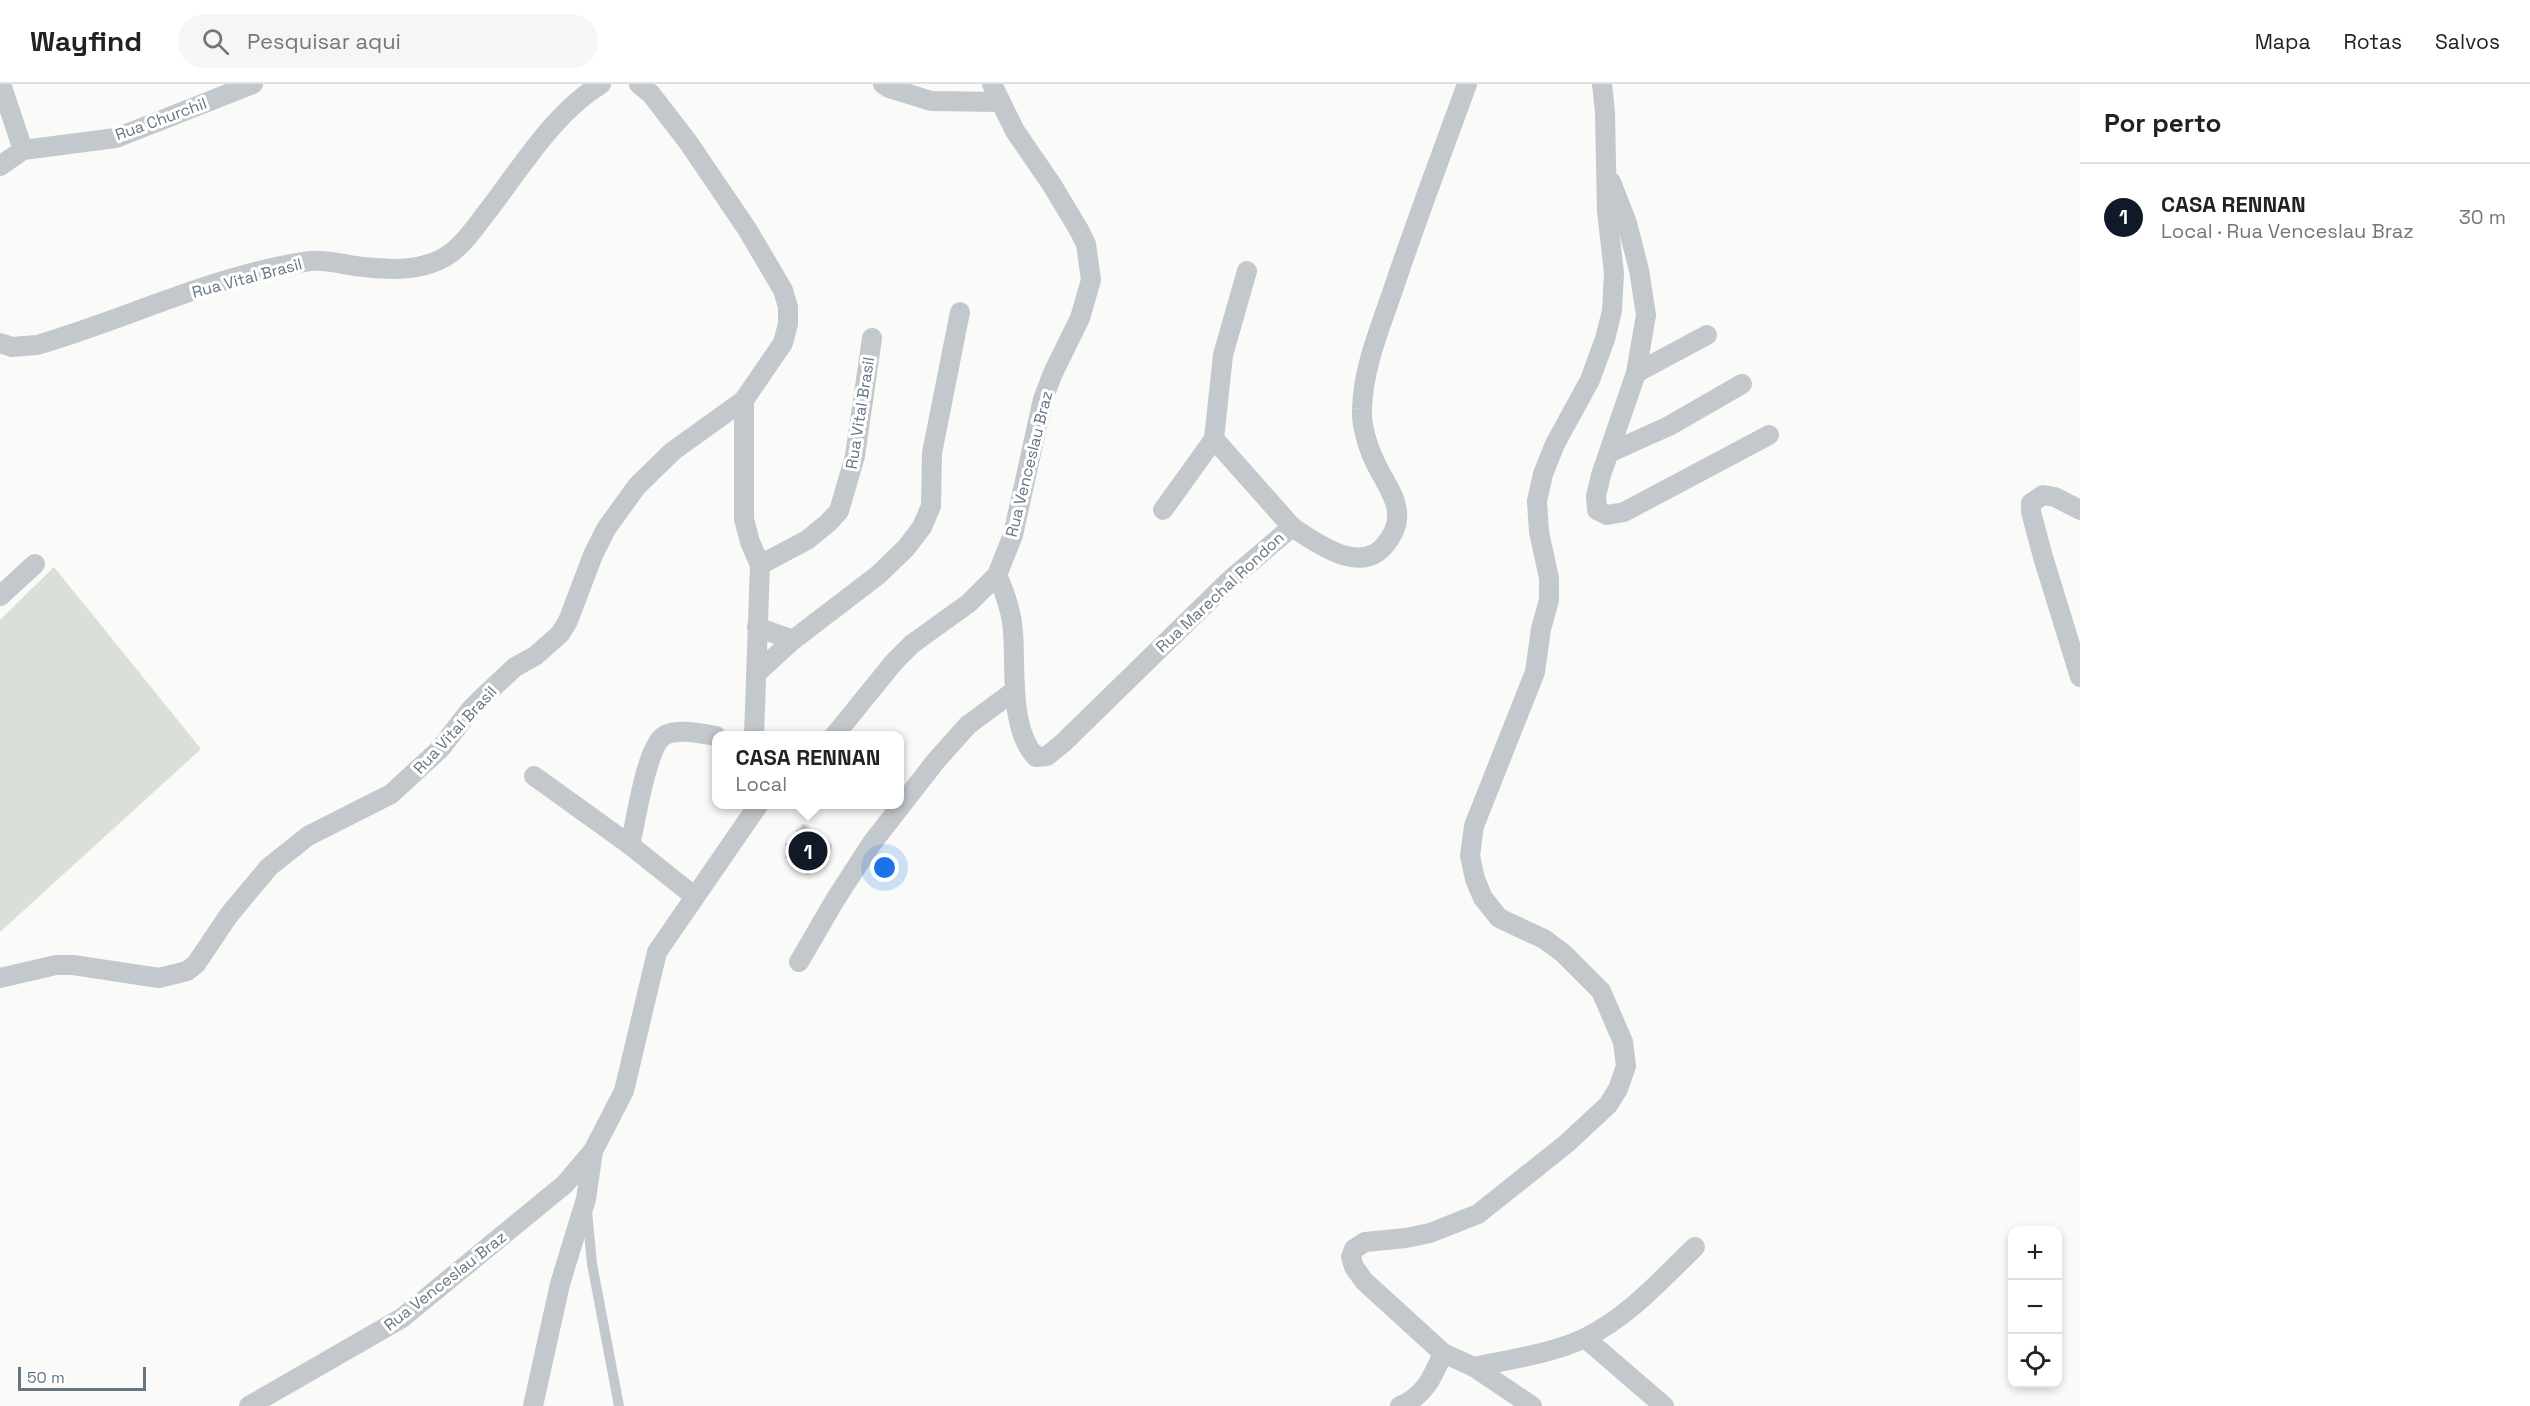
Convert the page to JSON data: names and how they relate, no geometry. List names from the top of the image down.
{
  "streets": {
    "street": [
      "Rua Churchil",
      "Rua Vital Brasil",
      "Rua Venceslau Braz",
      "Rua Marechal Rondon"
    ]
  },
  "crossings": [
    ["Rua Venceslau Braz", "Rua Marechal Rondon"]
  ],
  "scale_bar": "50 m",
  "page": {
    "header": "Wayfind",
    "search": "Pesquisar aqui",
    "nav": ["Mapa", "Rotas", "Salvos"],
    "heading": "Por perto",
    "list": [
      {
        "mark": "1",
        "name": "CASA RENNAN",
        "note": "Local · Rua Venceslau Braz",
        "value": "30 m"
      }
    ],
    "popup": ["CASA RENNAN", "Local"],
    "pins": "1",
    "map_buttons": ["+", "−"],
    "scale": "50 m"
  }
}
